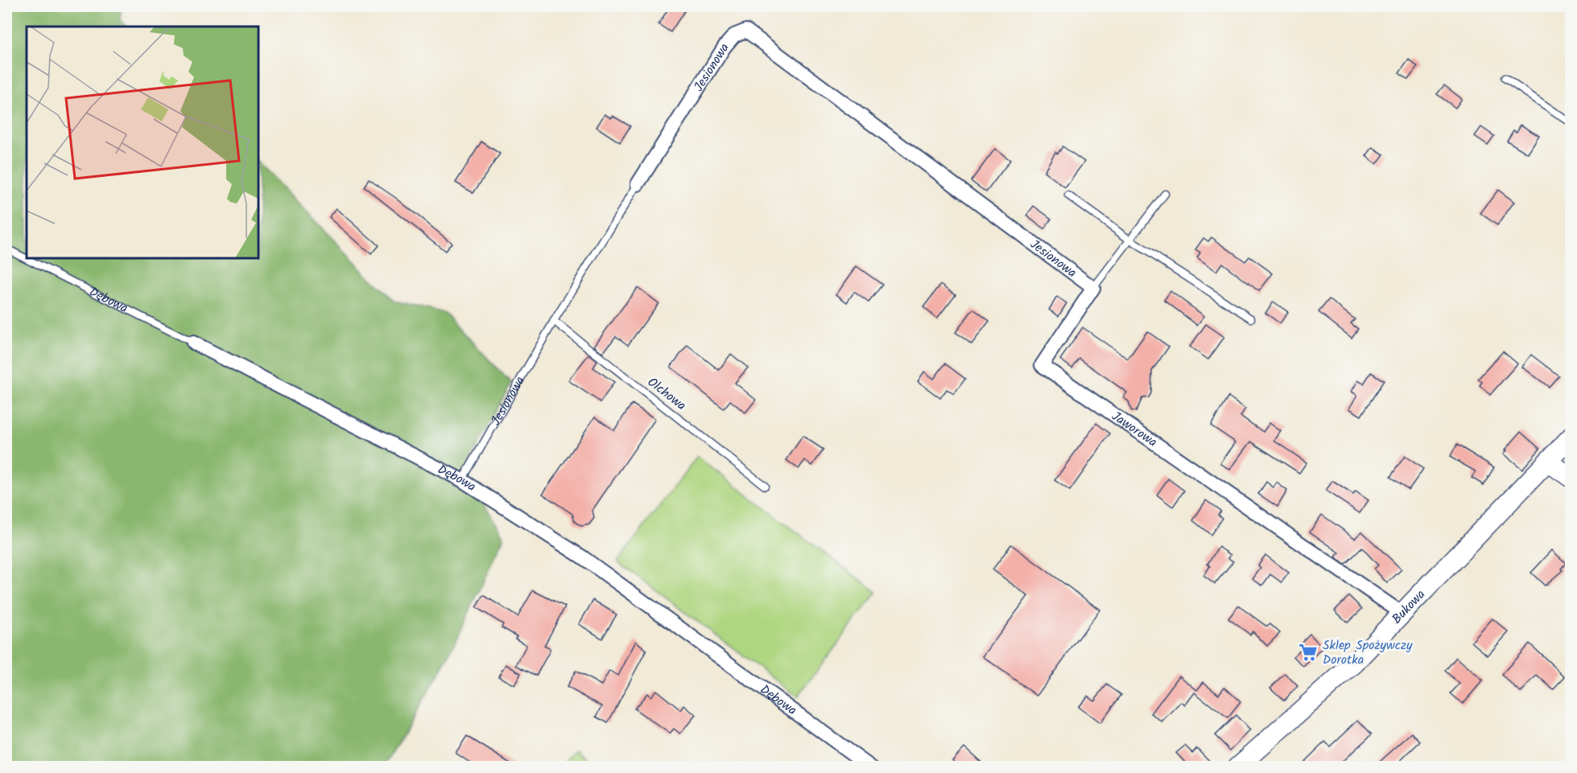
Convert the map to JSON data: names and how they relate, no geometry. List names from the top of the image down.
{
  "streets": {
    "street": [
      "Jesionowa",
      "Dębowa",
      "Jaworowa",
      "Bukowa"
    ],
    "lane": ["Olchowa"]
  },
  "crossings": [
    ["Jesionowa", "Dębowa"],
    ["Jesionowa", "Olchowa"],
    ["Jesionowa", "Jaworowa"],
    ["Jaworowa", "Bukowa"]
  ],
  "places": {
    "supermarket": ["Sklep Spożywczy Dorotka"]
  }
}
